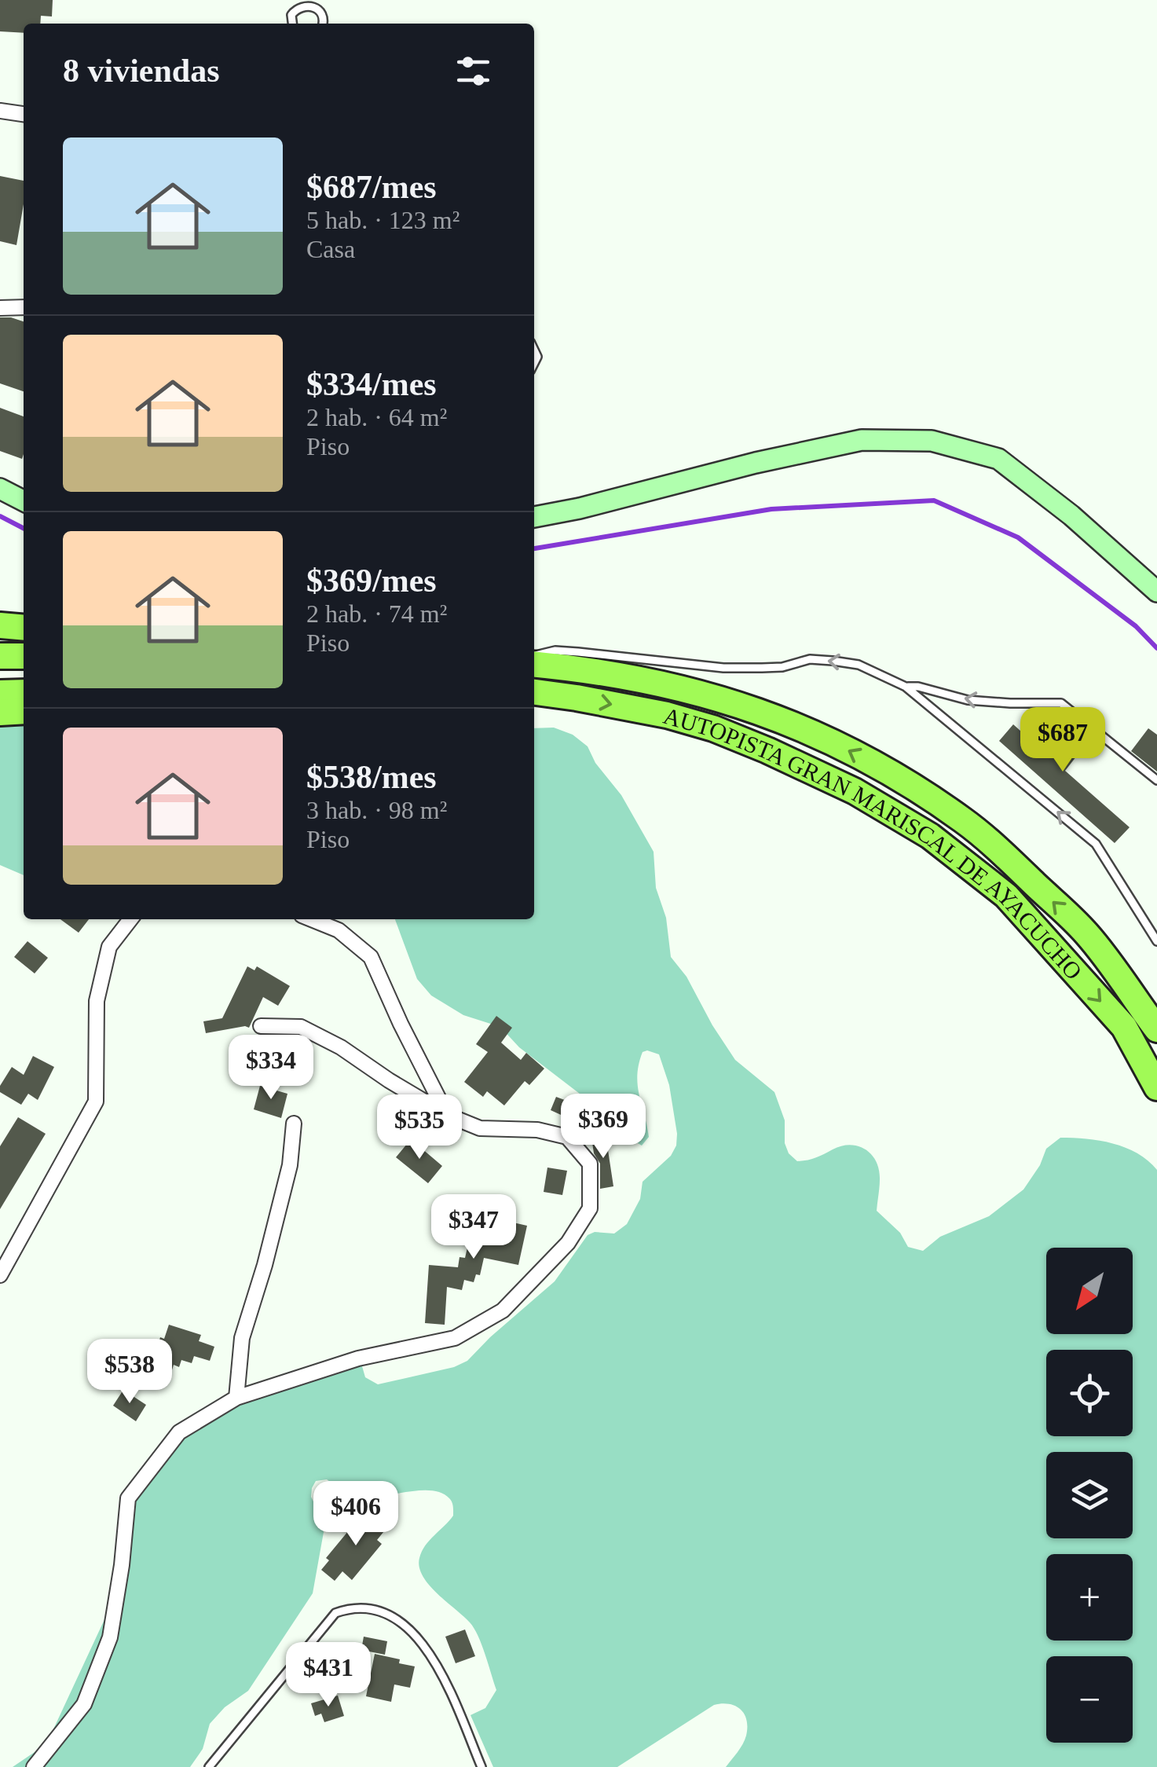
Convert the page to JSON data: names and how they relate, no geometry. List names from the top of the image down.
{
  "streets": {
    "highway": ["AUTOPISTA GRAN MARISCAL DE AYACUCHO"]
  },
  "north": "bottom left",
  "page": {
    "heading": "8 viviendas",
    "list": [
      {
        "name": "$687/mes",
        "note": "5 hab. · 123 m² · Casa"
      },
      {
        "name": "$334/mes",
        "note": "2 hab. · 64 m² · Piso"
      },
      {
        "name": "$369/mes",
        "note": "2 hab. · 74 m² · Piso"
      },
      {
        "name": "$538/mes",
        "note": "3 hab. · 98 m² · Piso"
      }
    ],
    "price": [
      "$687",
      "$334",
      "$369",
      "$535",
      "$347",
      "$538",
      "$406",
      "$431"
    ],
    "map_buttons": ["+", "−"]
  }
}
